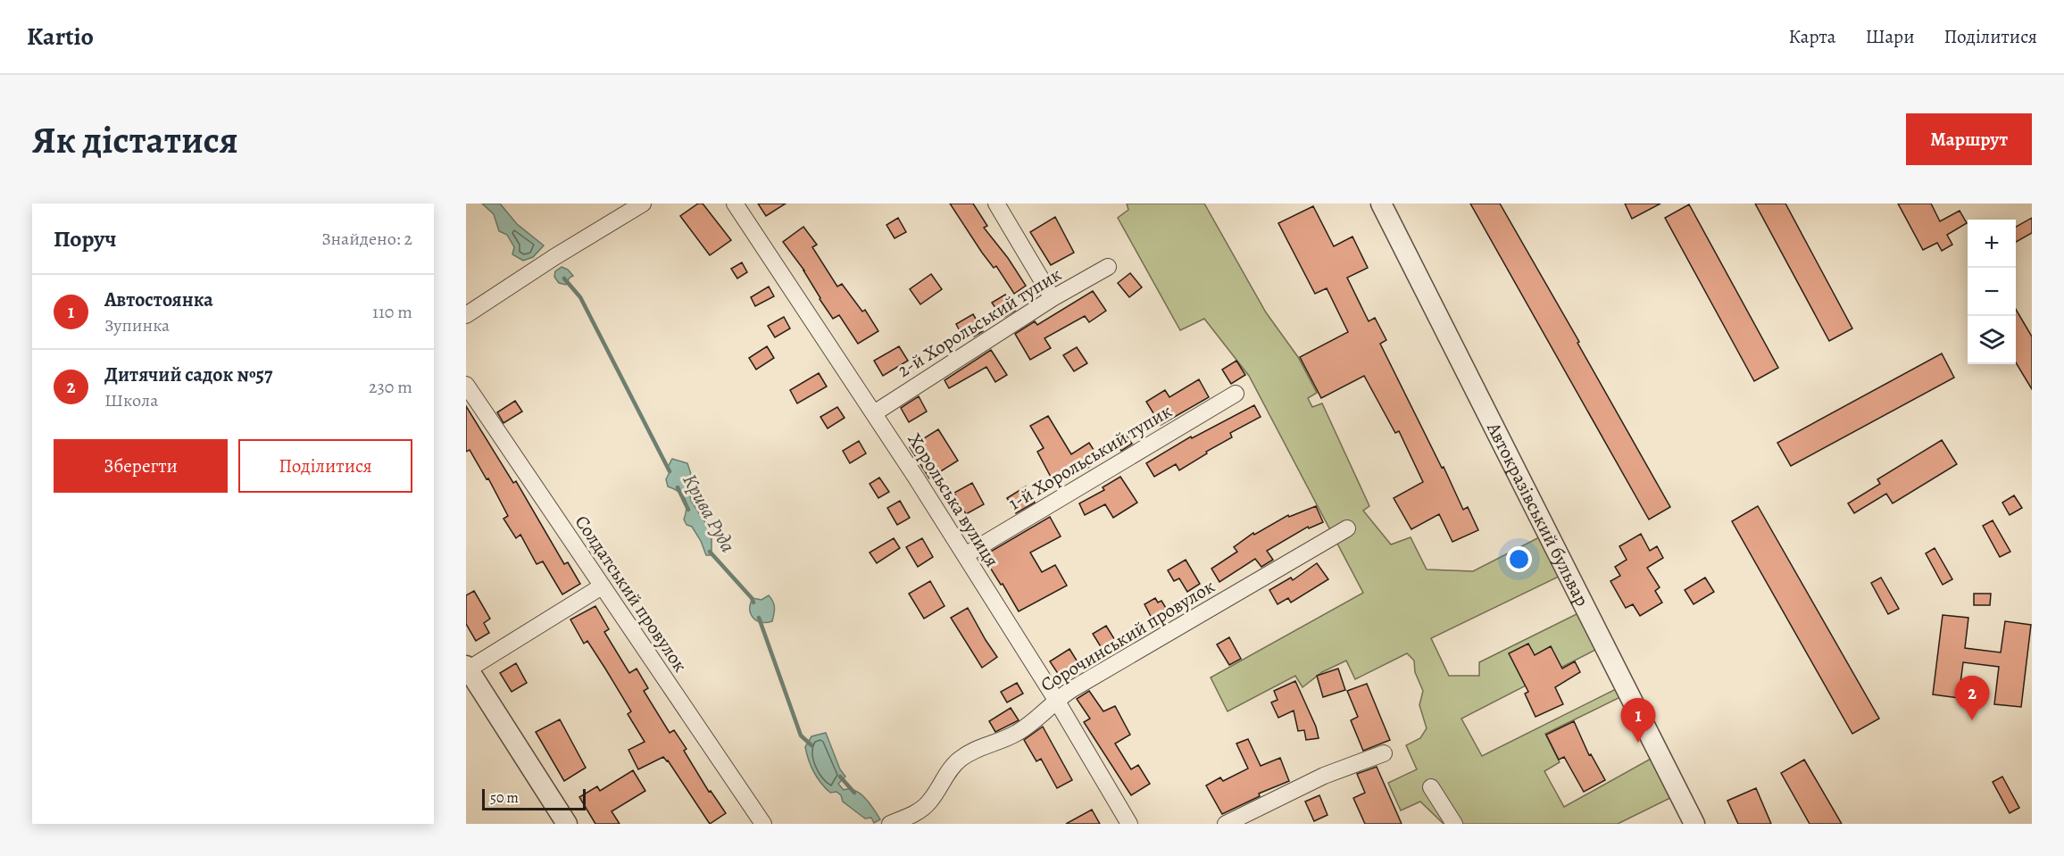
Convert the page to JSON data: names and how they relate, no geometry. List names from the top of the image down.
{
  "streets": {
    "street": [
      "2-й Хорольський тупик",
      "1-й Хорольський тупик",
      "Хорольська вулиця",
      "Автокразівський бульвар",
      "Солдатський провулок",
      "Сорочинський провулок"
    ]
  },
  "crossings": [
    ["2-й Хорольський тупик", "Хорольська вулиця"],
    ["1-й Хорольський тупик", "Хорольська вулиця"],
    ["Хорольська вулиця", "Сорочинський провулок"]
  ],
  "water": ["Крива Руда"],
  "scale_bar": "50 m",
  "page": {
    "header": "Kartio",
    "nav": ["Карта", "Шари", "Поділитися"],
    "buttons": [
      "Маршрут",
      ["Зберегти", "Поділитися"]
    ],
    "title": "Як дістатися",
    "heading": ["Поруч", "Знайдено: 2"],
    "map_buttons": ["+", "−"],
    "list": [
      {
        "mark": "1",
        "name": "Автостоянка",
        "note": "Зупинка",
        "value": "110 m"
      },
      {
        "mark": "2",
        "name": "Дитячий садок №57",
        "note": "Школа",
        "value": "230 m"
      }
    ],
    "pins": ["2", "1"],
    "scale": "50 m"
  }
}
